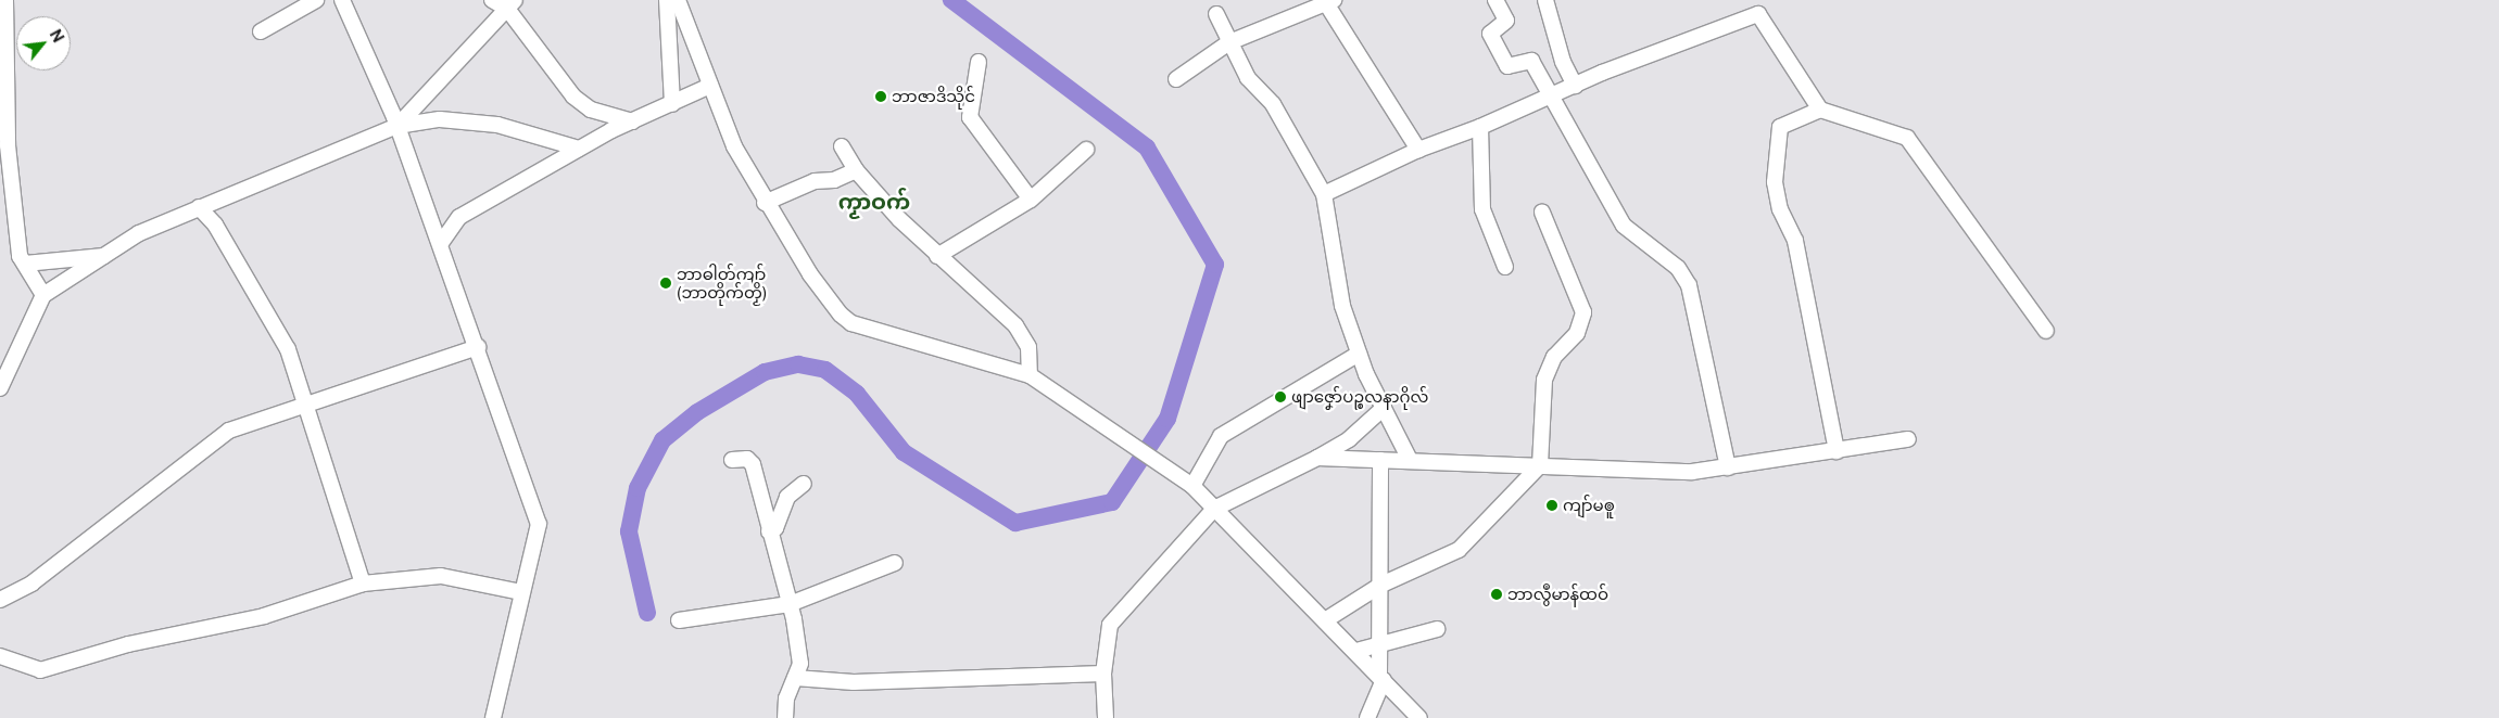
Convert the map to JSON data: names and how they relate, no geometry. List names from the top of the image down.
{
  "districts": ["ကၟာဝက်"],
  "places": [
    "ဘာဇာဒိသိုင်",
    "ဘာဓါတ်ကျာ် (ဘာတိုက်တၟိ)",
    "ဖျာဇၞော်ပဉ္စလနာဂိုလ်",
    "ကျာ်မၜူ",
    "ဘာလွဳမာန်ထဝ်"
  ],
  "north": "top right"
}
